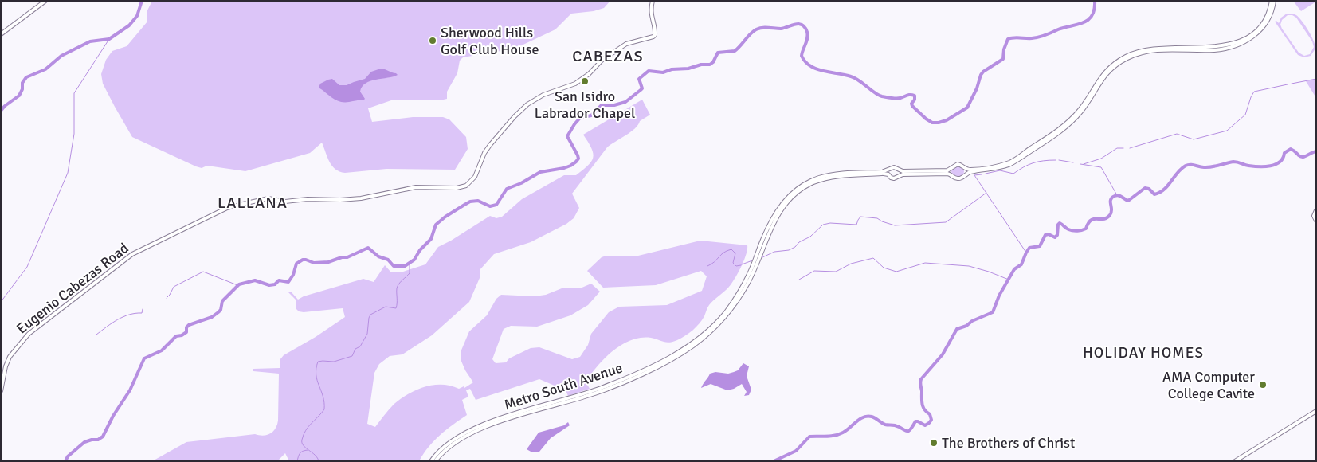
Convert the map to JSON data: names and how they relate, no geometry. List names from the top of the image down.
{
  "streets": {
    "street": ["Eugenio Cabezas Road", "Metro South Avenue"]
  },
  "districts": ["CABEZAS", "LALLANA", "HOLIDAY HOMES"],
  "places": [
    "Sherwood Hills Golf Club House",
    "San Isidro Labrador Chapel",
    "AMA Computer College Cavite",
    "The Brothers of Christ"
  ]
}
